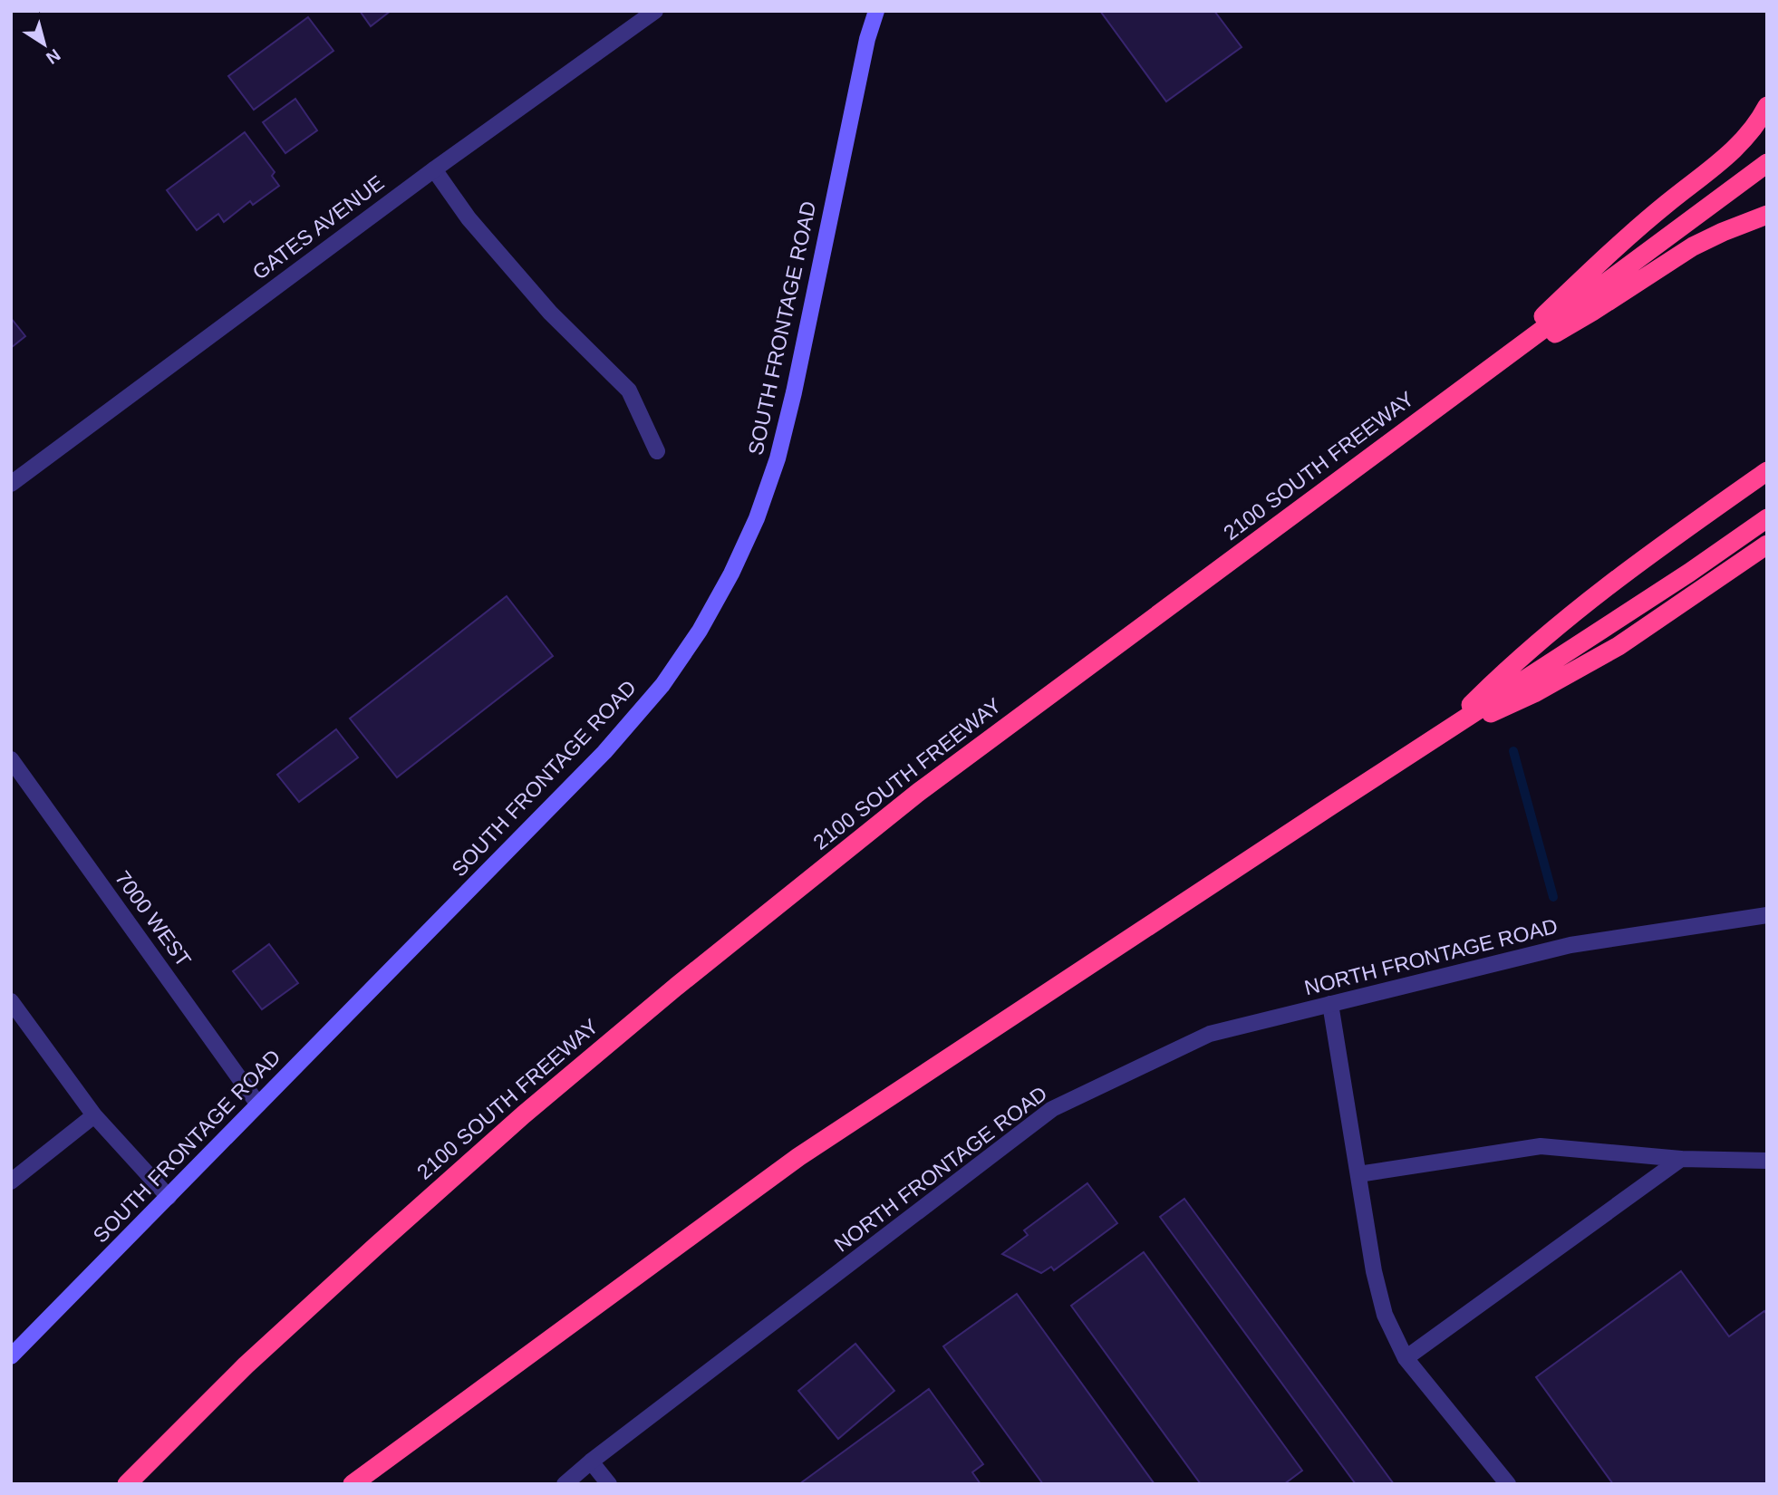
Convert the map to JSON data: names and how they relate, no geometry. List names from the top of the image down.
{
  "streets": {
    "highway": ["2100 SOUTH FREEWAY"],
    "street": [
      "GATES AVENUE",
      "SOUTH FRONTAGE ROAD",
      "7000 WEST",
      "NORTH FRONTAGE ROAD"
    ]
  },
  "crossings": [
    ["SOUTH FRONTAGE ROAD", "7000 WEST"]
  ],
  "north": "bottom right"
}
